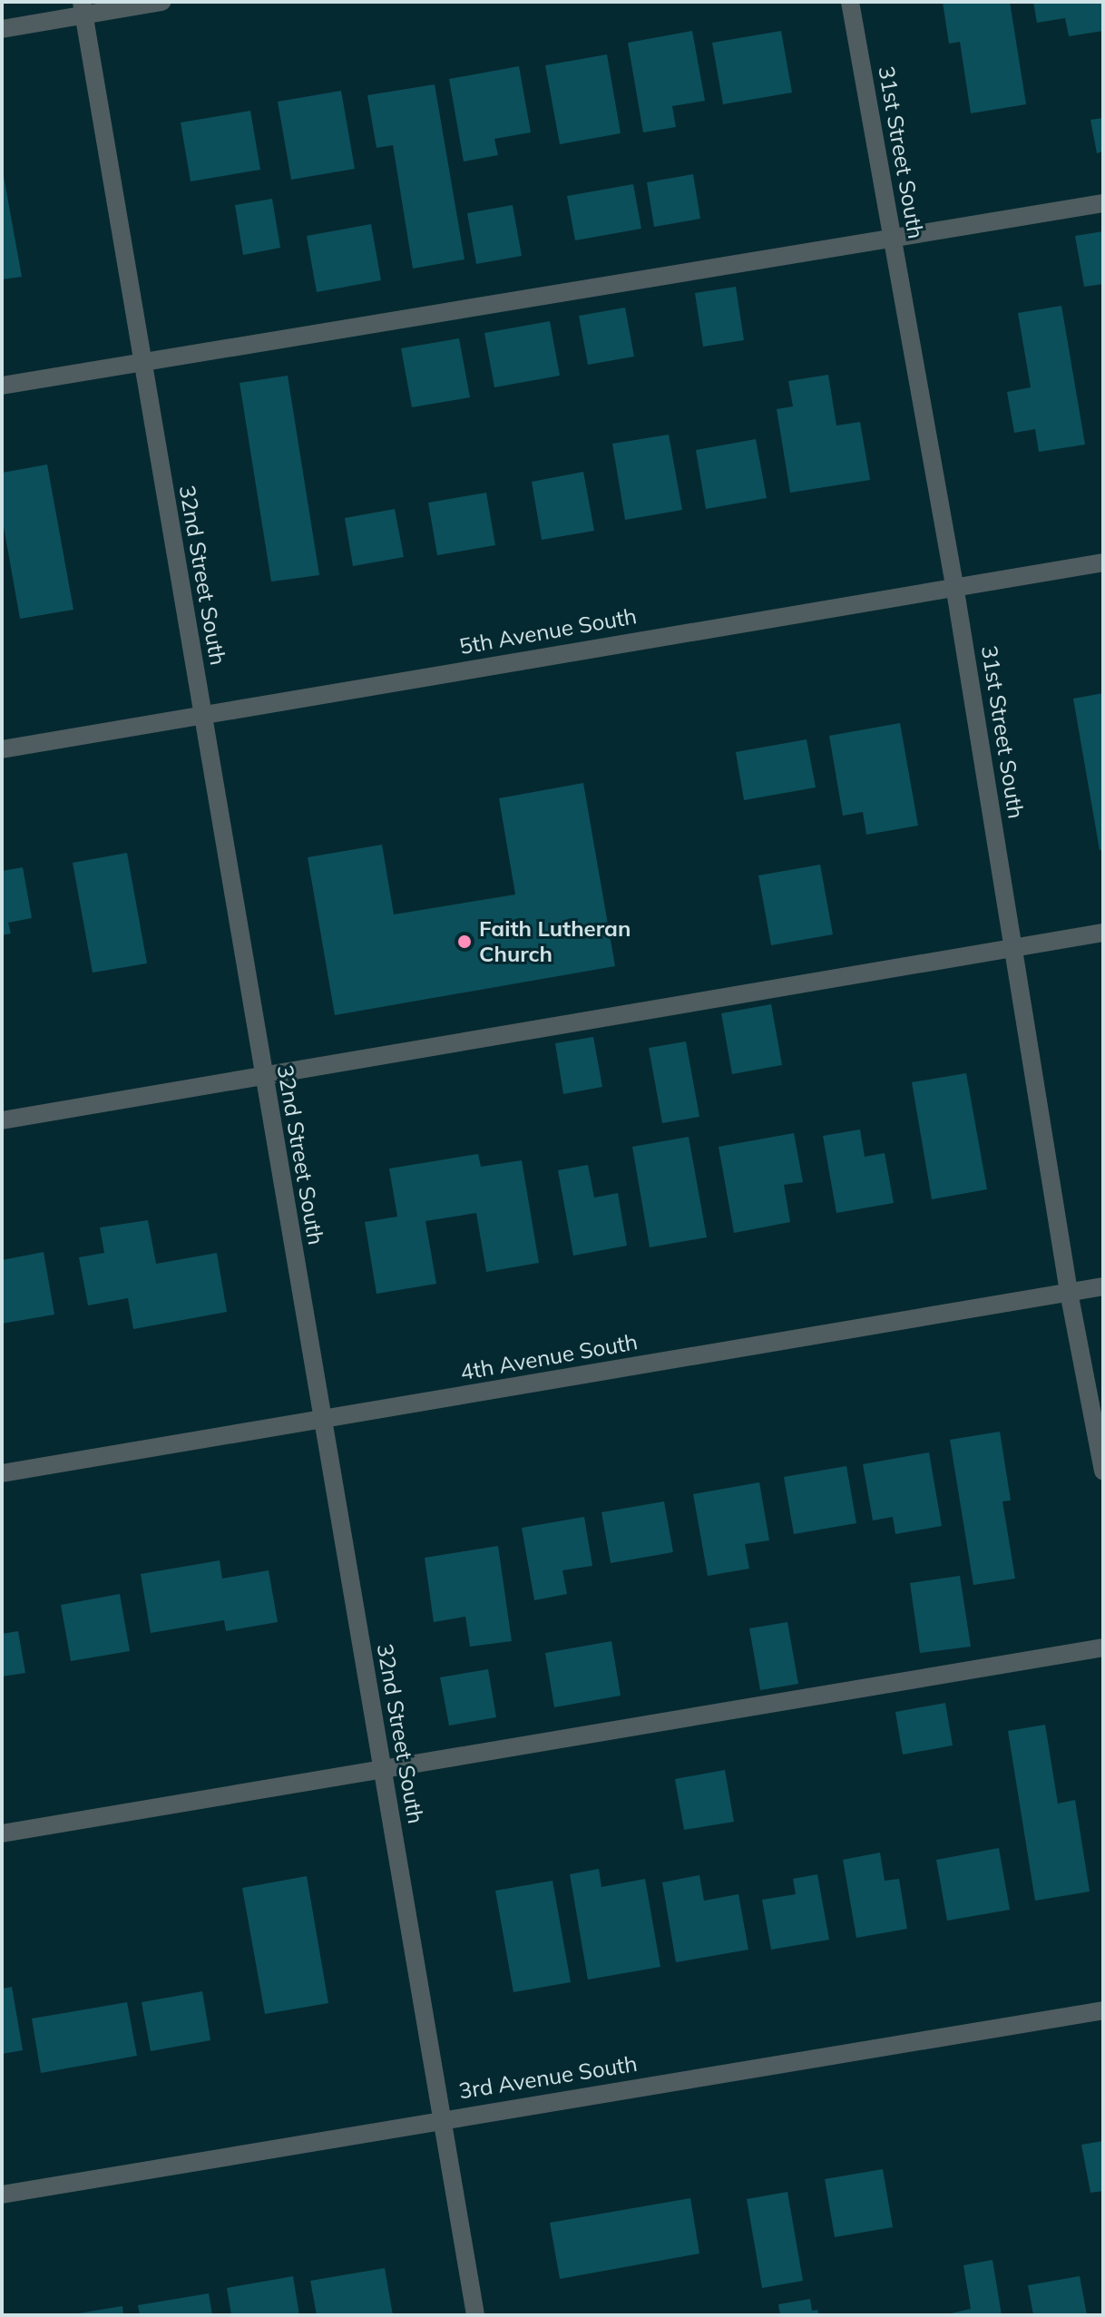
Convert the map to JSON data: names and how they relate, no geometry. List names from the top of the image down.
{
  "streets": {
    "street": [
      "31st Street South",
      "32nd Street South",
      "5th Avenue South",
      "4th Avenue South",
      "3rd Avenue South"
    ]
  },
  "crossings": [
    ["31st Street South", "5th Avenue South"],
    ["31st Street South", "4th Avenue South"],
    ["32nd Street South", "5th Avenue South"],
    ["32nd Street South", "4th Avenue South"],
    ["32nd Street South", "3rd Avenue South"]
  ],
  "places": ["Faith Lutheran Church"]
}
